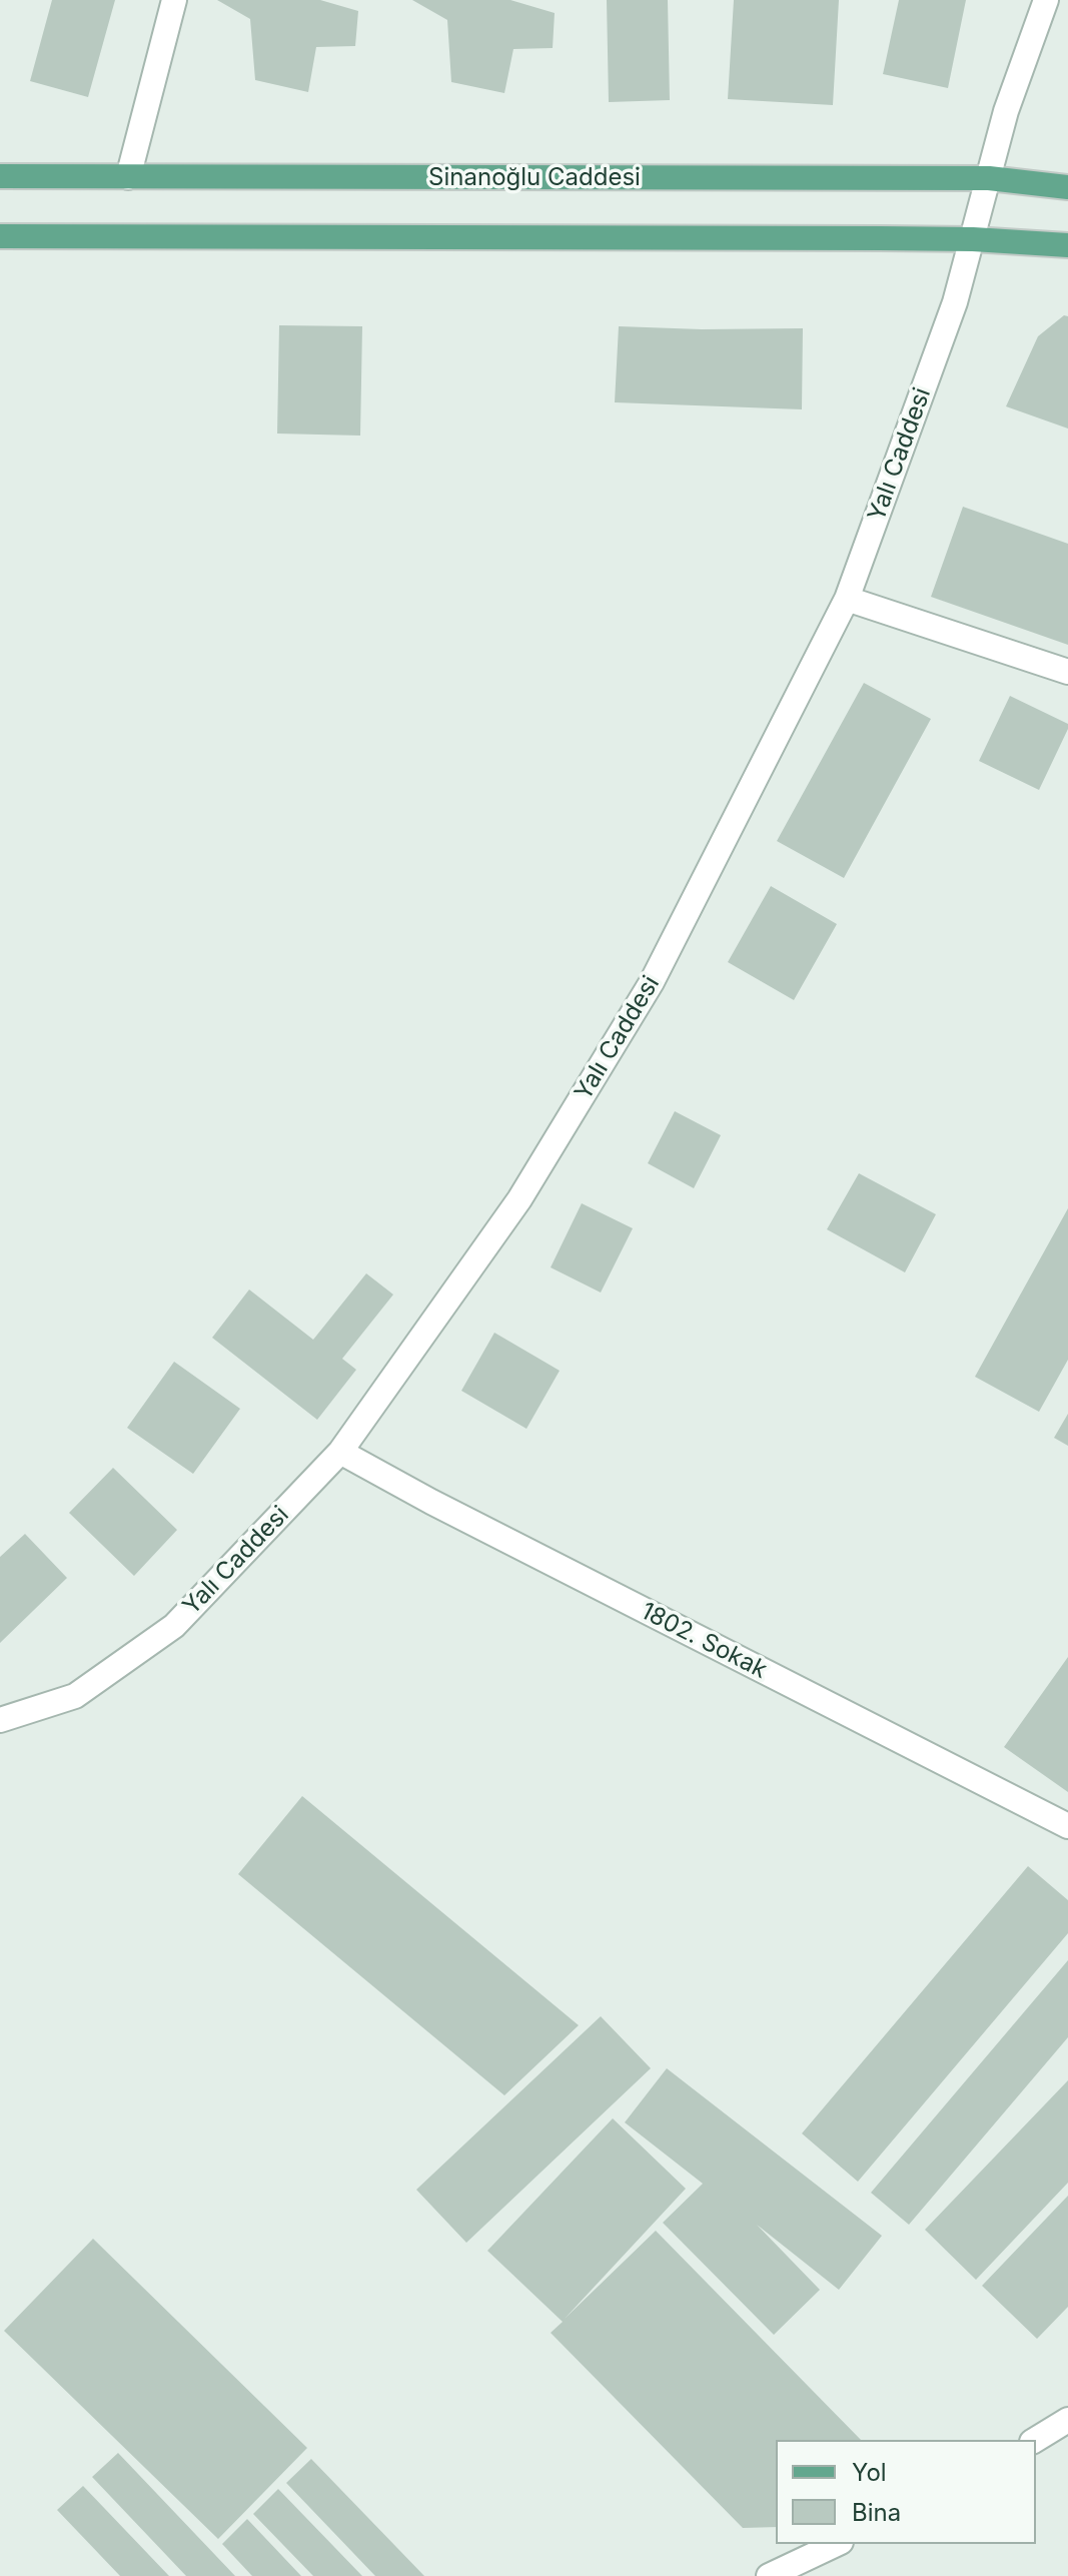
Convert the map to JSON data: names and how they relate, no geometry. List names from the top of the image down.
{
  "streets": {
    "main road": ["Si̇nanoğlu Caddesi"],
    "street": ["Yalı Caddesi", "1802. Sokak"]
  },
  "crossings": [
    ["Si̇nanoğlu Caddesi", "Yalı Caddesi"],
    ["Yalı Caddesi", "1802. Sokak"]
  ],
  "legend": ["Yol", "Bina"]
}
